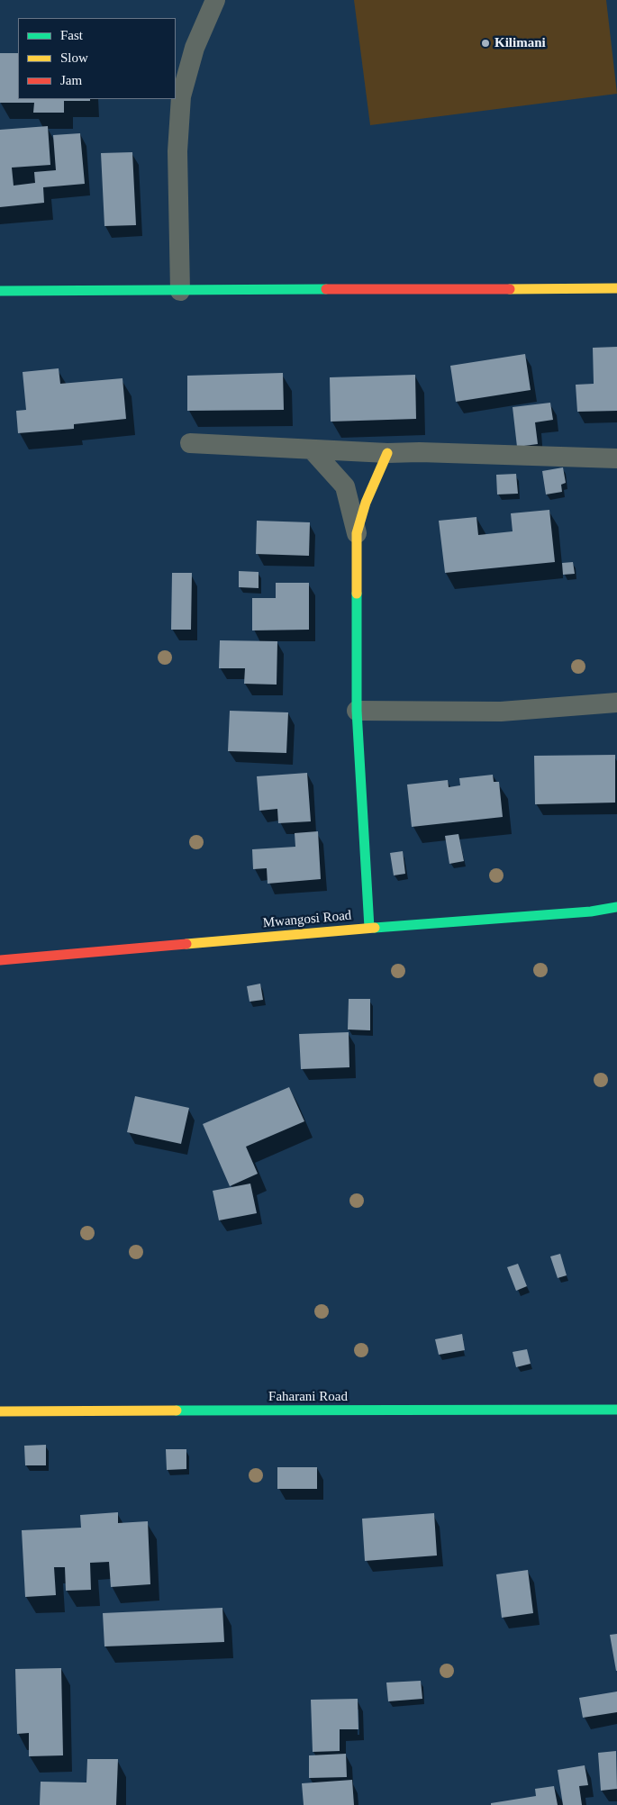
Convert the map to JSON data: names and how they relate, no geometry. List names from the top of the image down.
{
  "streets": {
    "street": ["Mwangosi Road", "Faharani Road"]
  },
  "places": ["Kilimani"],
  "legend": ["Fast", "Slow", "Jam"]
}
